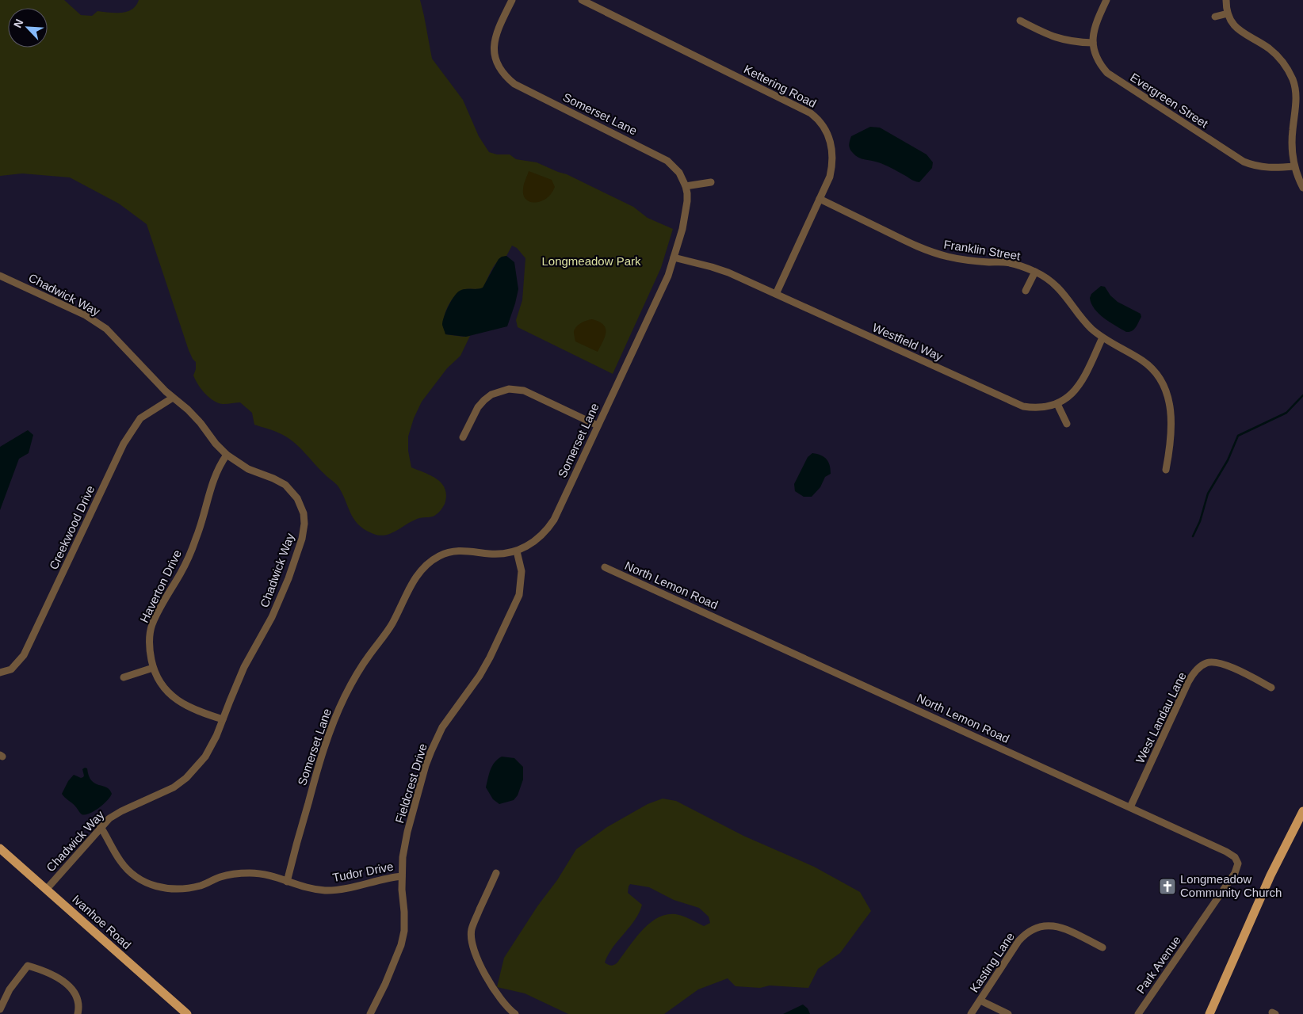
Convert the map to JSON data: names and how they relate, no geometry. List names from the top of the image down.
{
  "streets": {
    "main road": ["Ivanhoe Road"],
    "street": [
      "Kettering Road",
      "Evergreen Street",
      "Somerset Lane",
      "Franklin Street",
      "Chadwick Way",
      "Westfield Way",
      "Creekwood Drive",
      "North Lemon Road",
      "Haverton Drive",
      "West Landau Lane",
      "Fieldcrest Drive",
      "Tudor Drive",
      "Kasting Lane",
      "Park Avenue"
    ]
  },
  "crossings": [
    ["Kettering Road", "Franklin Street"],
    ["Kettering Road", "Westfield Way"],
    ["Somerset Lane", "Westfield Way"],
    ["Somerset Lane", "Fieldcrest Drive"],
    ["Somerset Lane", "Tudor Drive"],
    ["Franklin Street", "Westfield Way"],
    ["Chadwick Way", "Creekwood Drive"],
    ["Chadwick Way", "Haverton Drive"],
    ["Chadwick Way", "Tudor Drive"],
    ["Chadwick Way", "Ivanhoe Road"],
    ["North Lemon Road", "West Landau Lane"],
    ["North Lemon Road", "Park Avenue"],
    ["Fieldcrest Drive", "Tudor Drive"]
  ],
  "parks": ["Longmeadow Park"],
  "places": {
    "church": ["Longmeadow Community Church"]
  },
  "north": "top left"
}
